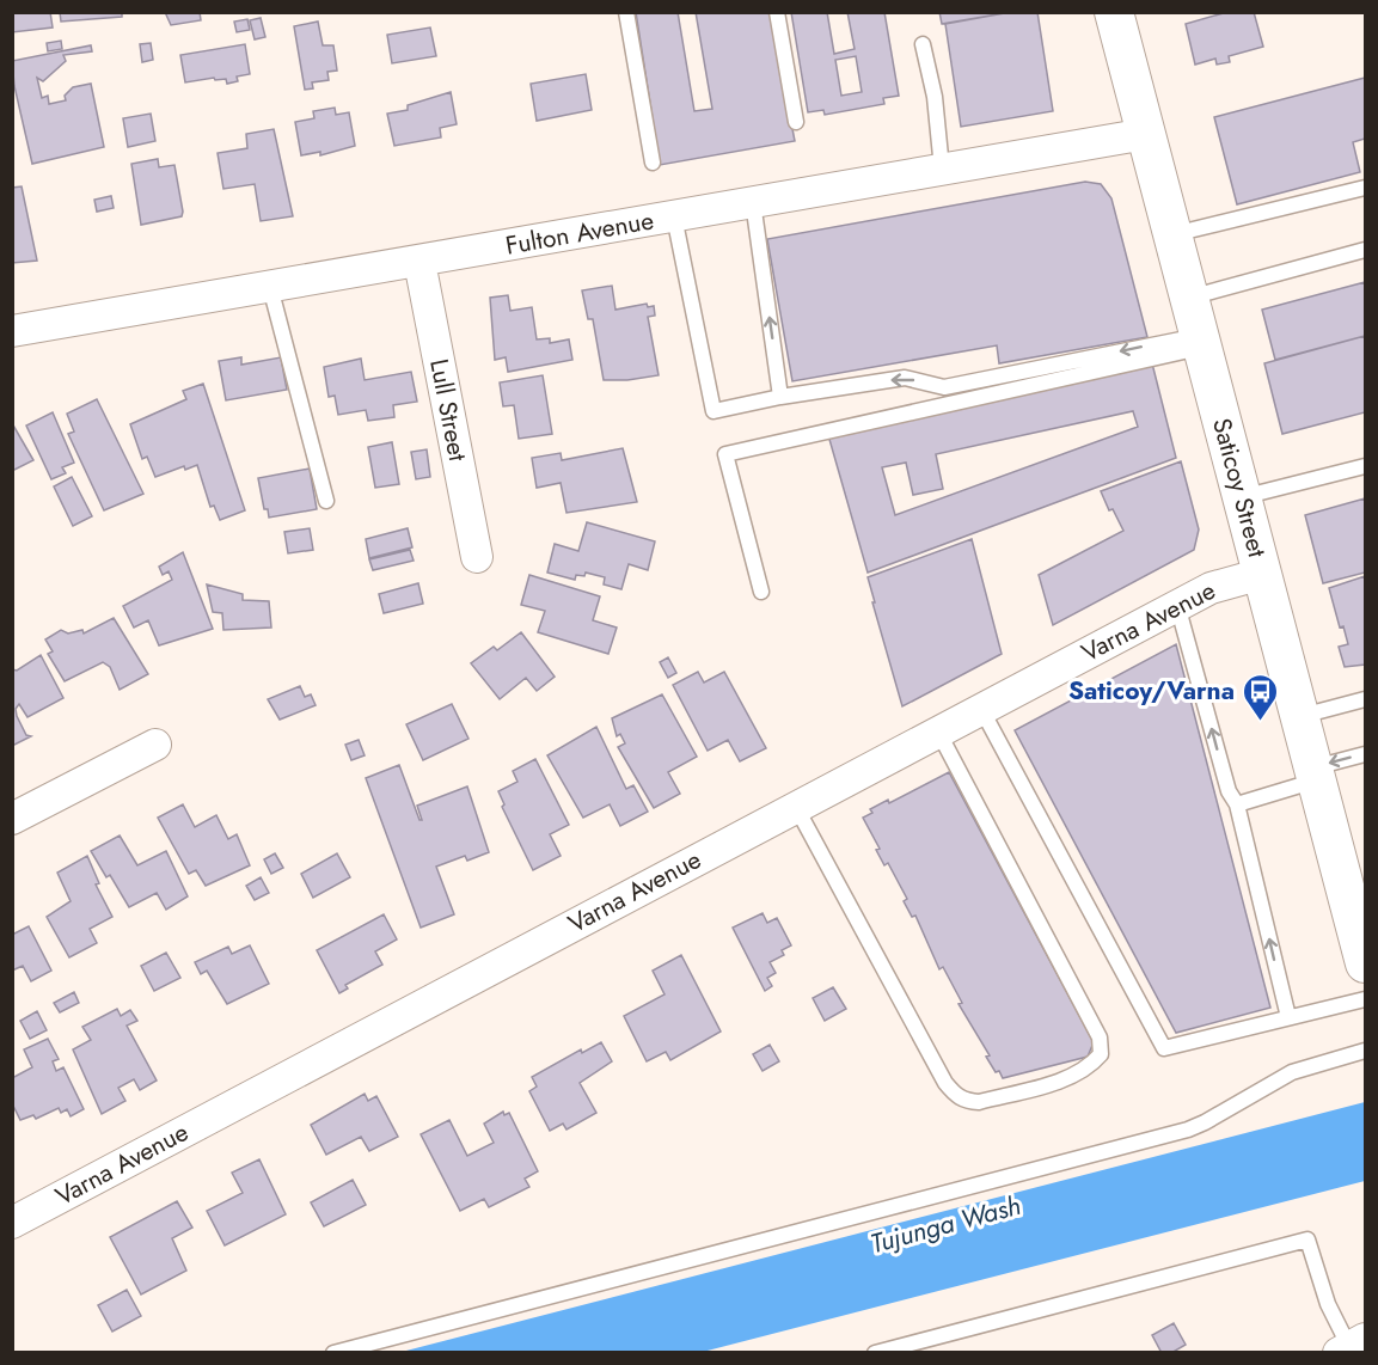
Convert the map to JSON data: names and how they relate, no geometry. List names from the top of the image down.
{
  "streets": {
    "street": [
      "Fulton Avenue",
      "Lull Street",
      "Saticoy Street",
      "Varna Avenue"
    ]
  },
  "crossings": [
    ["Fulton Avenue", "Lull Street"],
    ["Fulton Avenue", "Saticoy Street"],
    ["Saticoy Street", "Varna Avenue"]
  ],
  "water": ["Tujunga Wash"],
  "places": {
    "bus stop": ["Saticoy/Varna"]
  }
}
